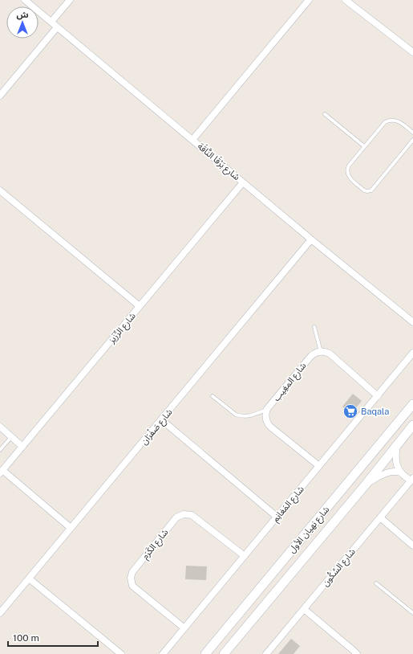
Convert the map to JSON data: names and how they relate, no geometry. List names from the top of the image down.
{
  "streets": {
    "main road": ["شارع نهيان الأول"],
    "street": [
      "شارع بَرْقَا النَّاقَة",
      "شارع الرِّزَيز",
      "شارع المغِيب",
      "شارع صَفْرَان",
      "شارع المَغانِم",
      "شارع الكَرَم",
      "شارع السُكُون"
    ]
  },
  "crossings": [
    ["شارع بَرْقَا النَّاقَة", "شارع الرِّزَيز"],
    ["شارع بَرْقَا النَّاقَة", "شارع صَفْرَان"],
    ["شارع المغِيب", "شارع المَغانِم"],
    ["شارع المَغانِم", "شارع الكَرَم"]
  ],
  "places": {
    "supermarket": ["Baqala"]
  },
  "scale_bar": "100 m",
  "north": "top"
}
